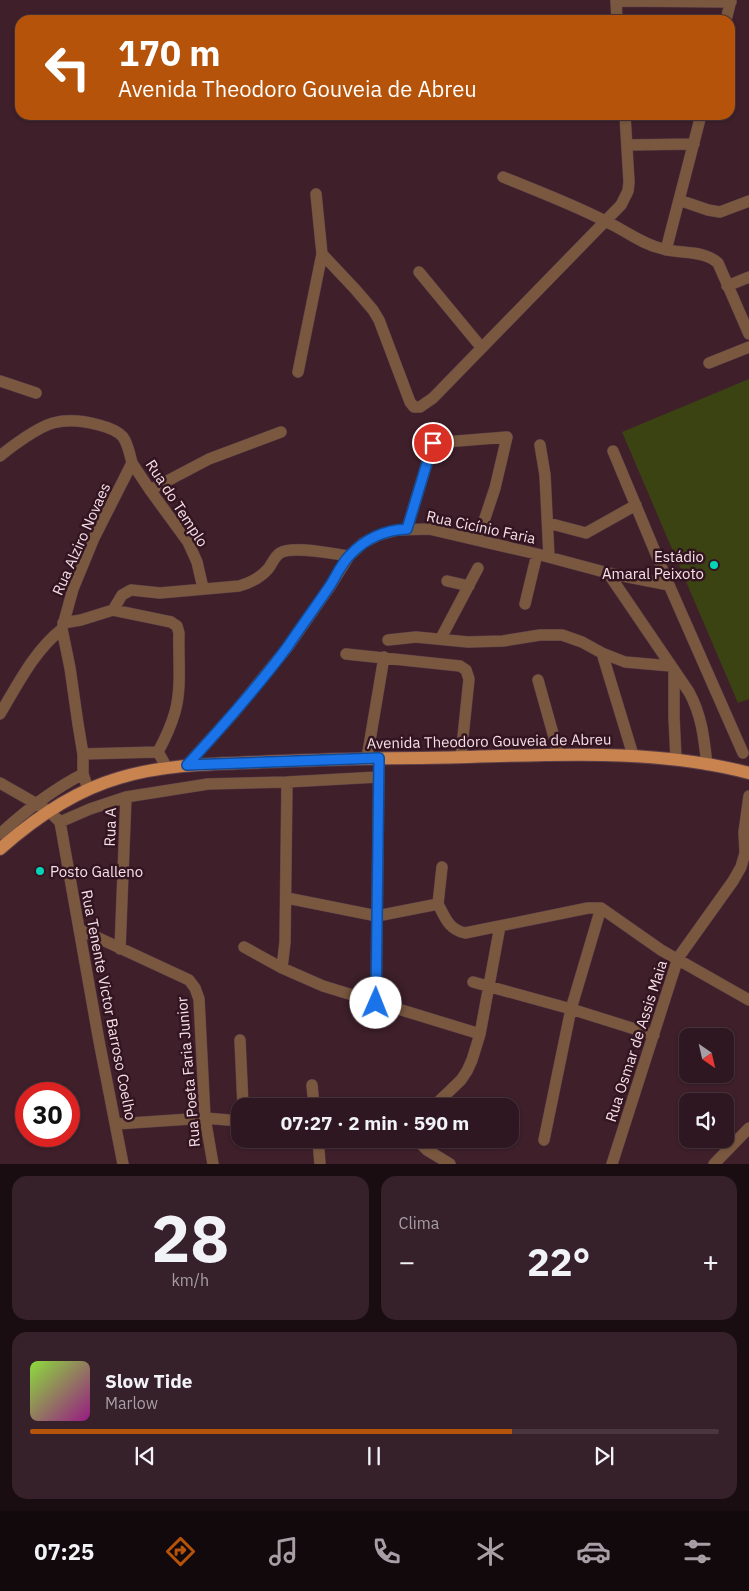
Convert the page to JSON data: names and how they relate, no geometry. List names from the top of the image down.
{
  "streets": {
    "main road": ["Avenida Theodoro Gouveia de Abreu"],
    "street": [
      "Rua do Templo",
      "Rua Cicínio Faria",
      "Rua Alziro Novaes",
      "Rua A",
      "Rua Tenente Victor Barroso Coelho",
      "Rua Osmar de Assis Maia",
      "Rua Poeta Faria Junior"
    ]
  },
  "crossings": [
    ["Rua do Templo", "Rua Alziro Novaes"],
    ["Rua Cicínio Faria", "Avenida Theodoro Gouveia de Abreu"],
    ["Rua Alziro Novaes", "Avenida Theodoro Gouveia de Abreu"],
    ["Rua A", "Rua Poeta Faria Junior"],
    ["Rua Tenente Victor Barroso Coelho", "Rua Poeta Faria Junior"]
  ],
  "places": ["Estádio Amaral Peixoto", "Posto Galleno"],
  "north": "bottom right",
  "page": {
    "turn": ["170 m", "Avenida Theodoro Gouveia de Abreu"],
    "limit": "30",
    "trip": "07:27 · 2 min · 590 m",
    "tile": [
      ["28", "km/h"],
      "Clima"
    ],
    "heat": ["−", "22°", "+"],
    "song": ["Slow Tide", "Marlow"],
    "tabs": "07:25"
  }
}
